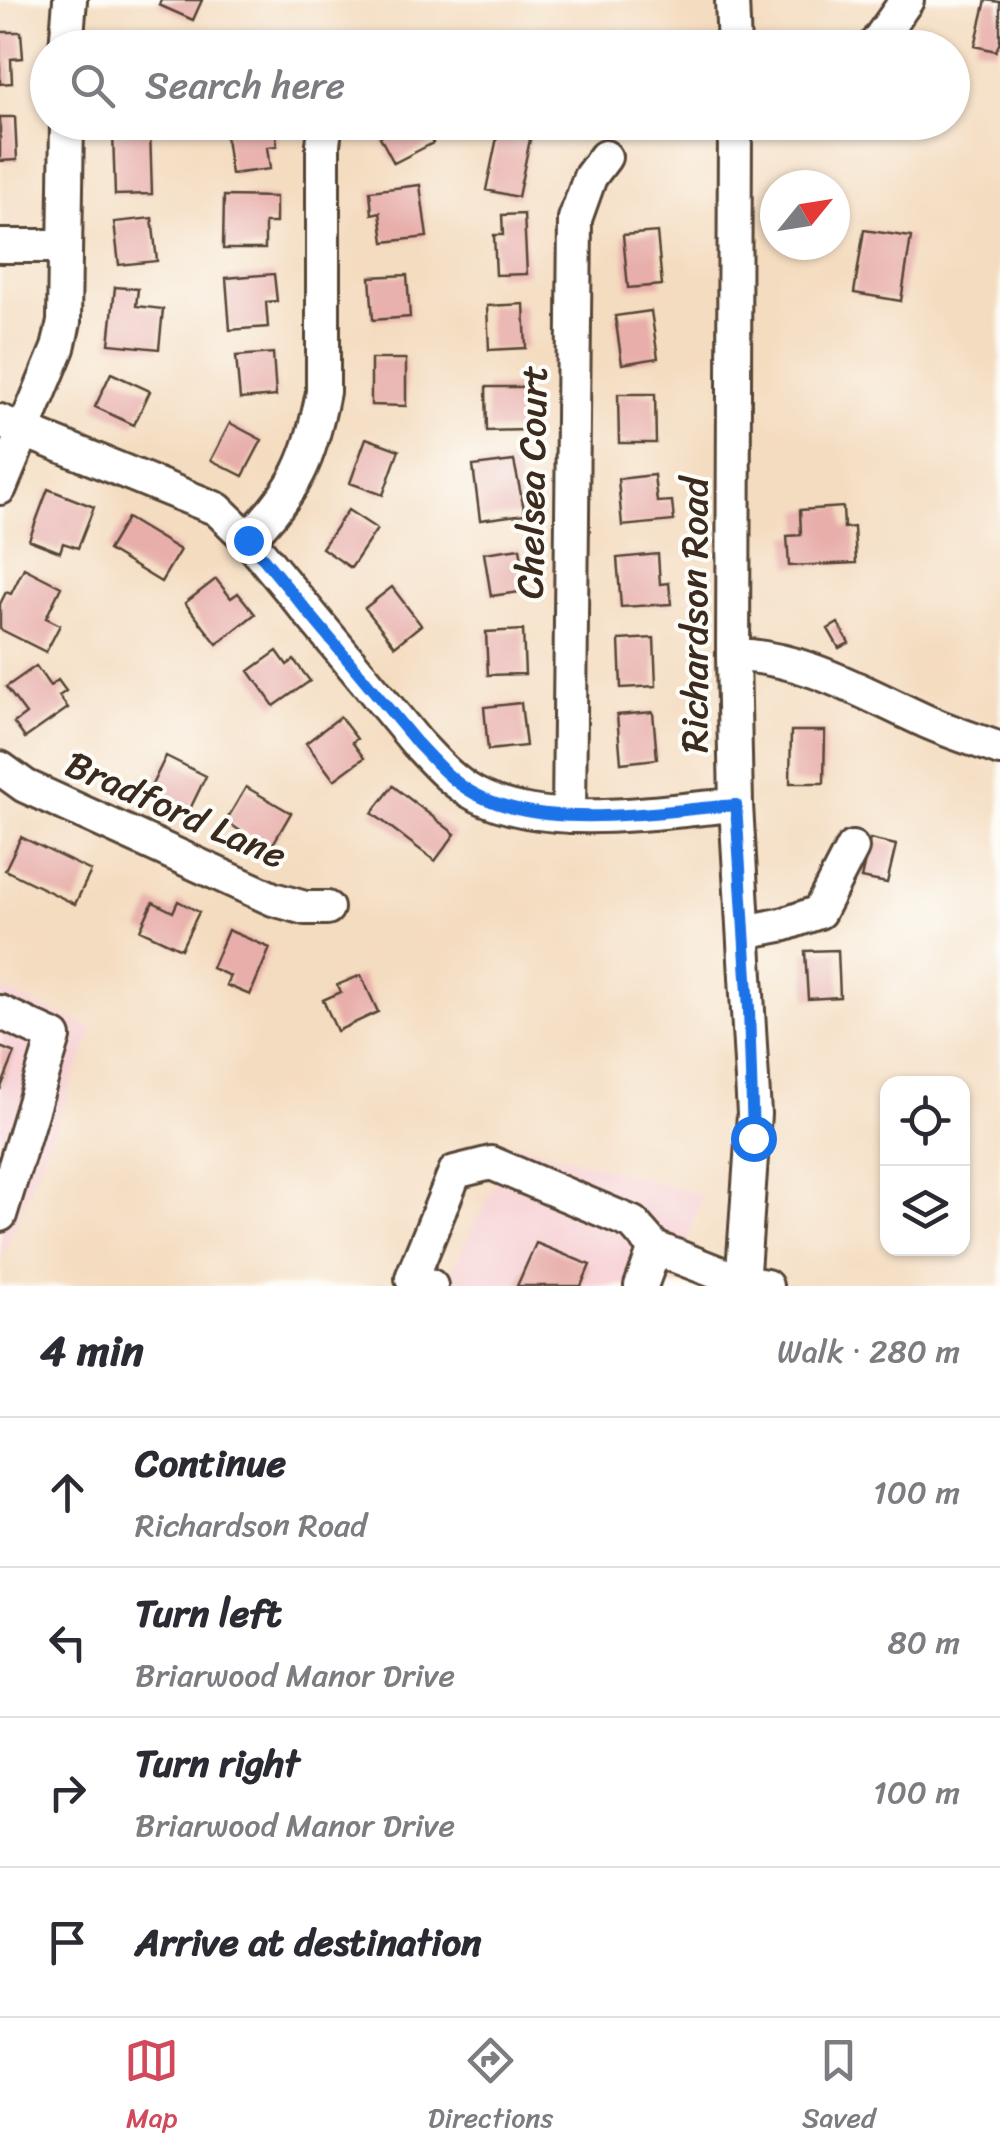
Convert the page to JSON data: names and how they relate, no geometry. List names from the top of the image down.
{
  "streets": {
    "street": ["Chelsea Court", "Richardson Road", "Bradford Lane"]
  },
  "north": "top right",
  "page": {
    "search": "Search here",
    "heading": ["4 min", "Walk · 280 m"],
    "list": [
      ["Continue", "Richardson Road", "100 m"],
      ["Turn left", "Briarwood Manor Drive", "80 m"],
      ["Turn right", "Briarwood Manor Drive", "100 m"],
      "Arrive at destination"
    ],
    "nav": ["Map", "Directions", "Saved"]
  }
}
